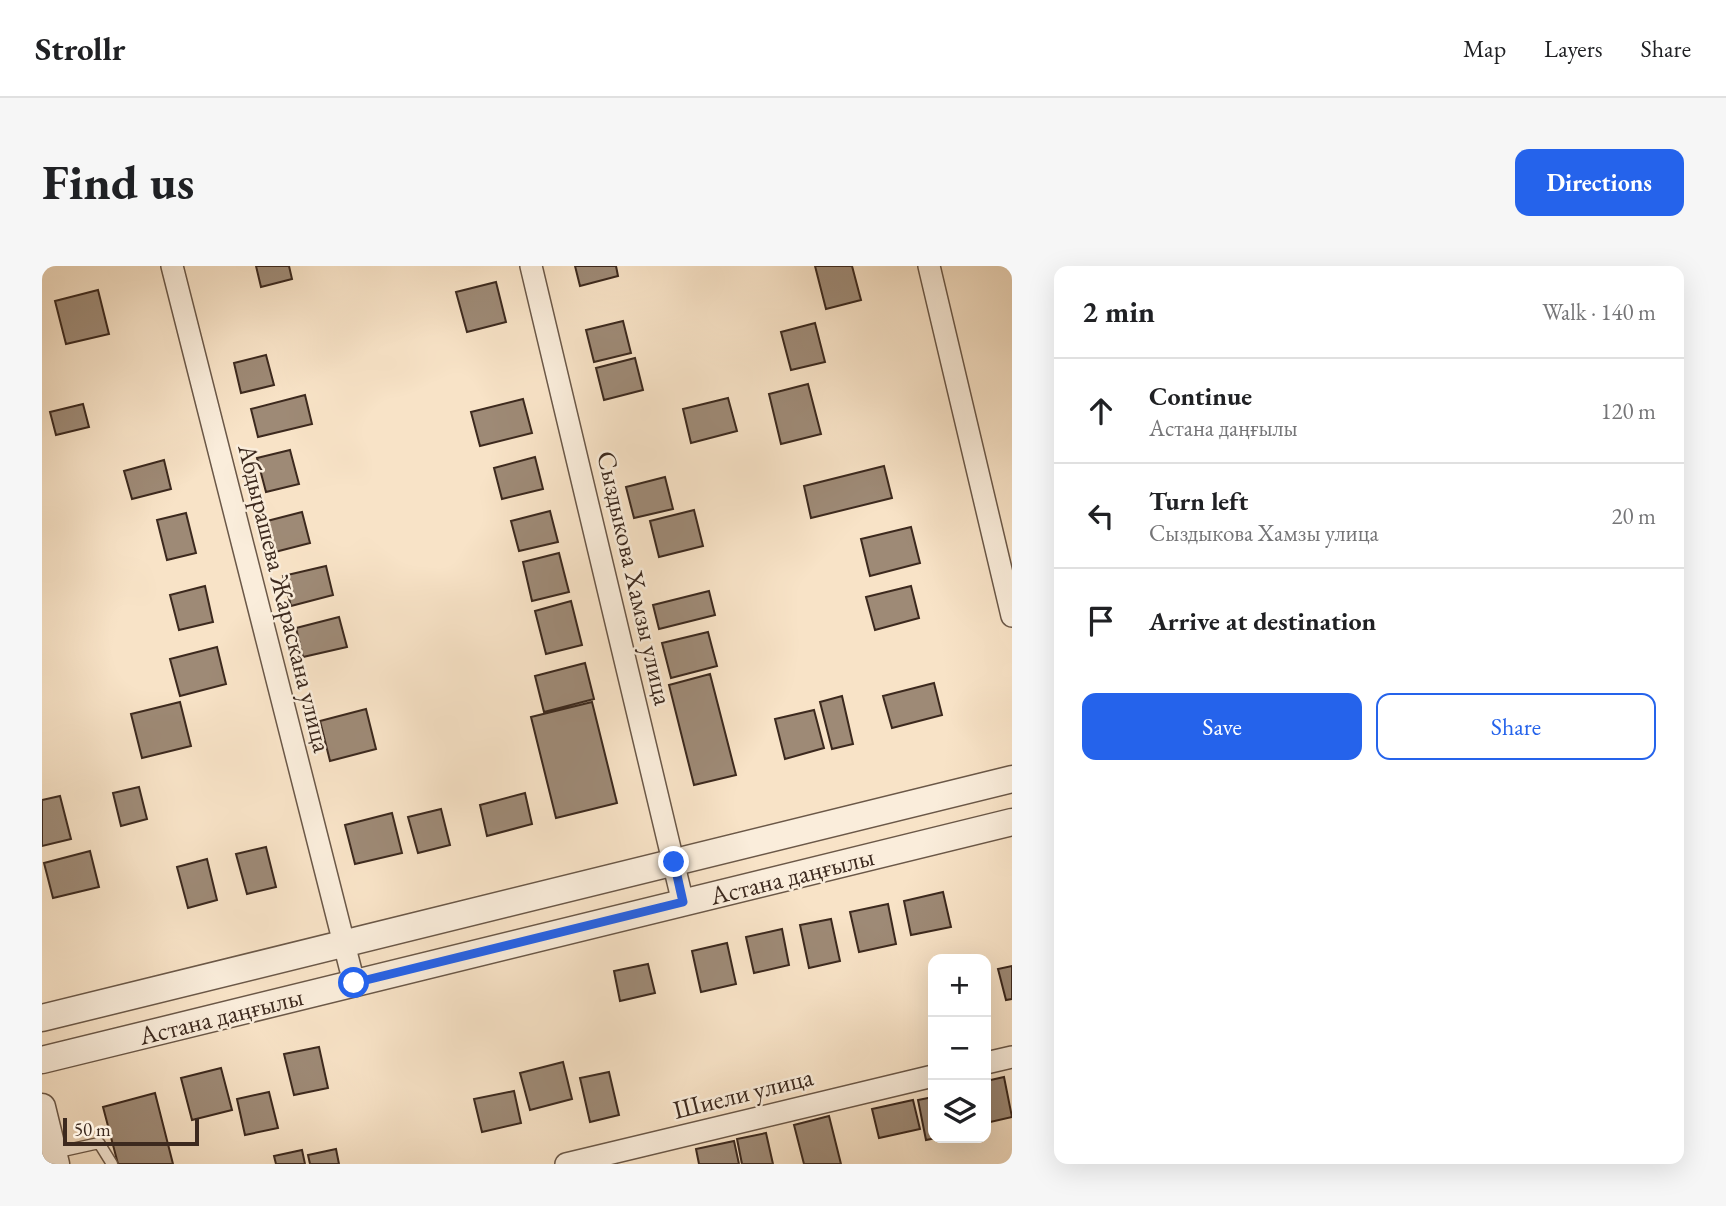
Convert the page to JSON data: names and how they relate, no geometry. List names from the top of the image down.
{
  "streets": {
    "street": [
      "Сыздыкова Хамзы улица",
      "Абдырашева Жараскана улица",
      "Астана даңғылы",
      "Шиели улица"
    ]
  },
  "crossings": [
    ["Сыздыкова Хамзы улица", "Астана даңғылы"],
    ["Абдырашева Жараскана улица", "Астана даңғылы"]
  ],
  "scale_bar": "50 m",
  "page": {
    "header": "Strollr",
    "nav": ["Map", "Layers", "Share"],
    "buttons": [
      "Directions",
      ["Save", "Share"]
    ],
    "title": "Find us",
    "heading": ["2 min", "Walk · 140 m"],
    "list": [
      ["Continue", "Астана даңғылы", "120 m"],
      ["Turn left", "Сыздыкова Хамзы улица", "20 m"],
      "Arrive at destination"
    ],
    "map_buttons": ["+", "−"],
    "scale": "50 m"
  }
}
